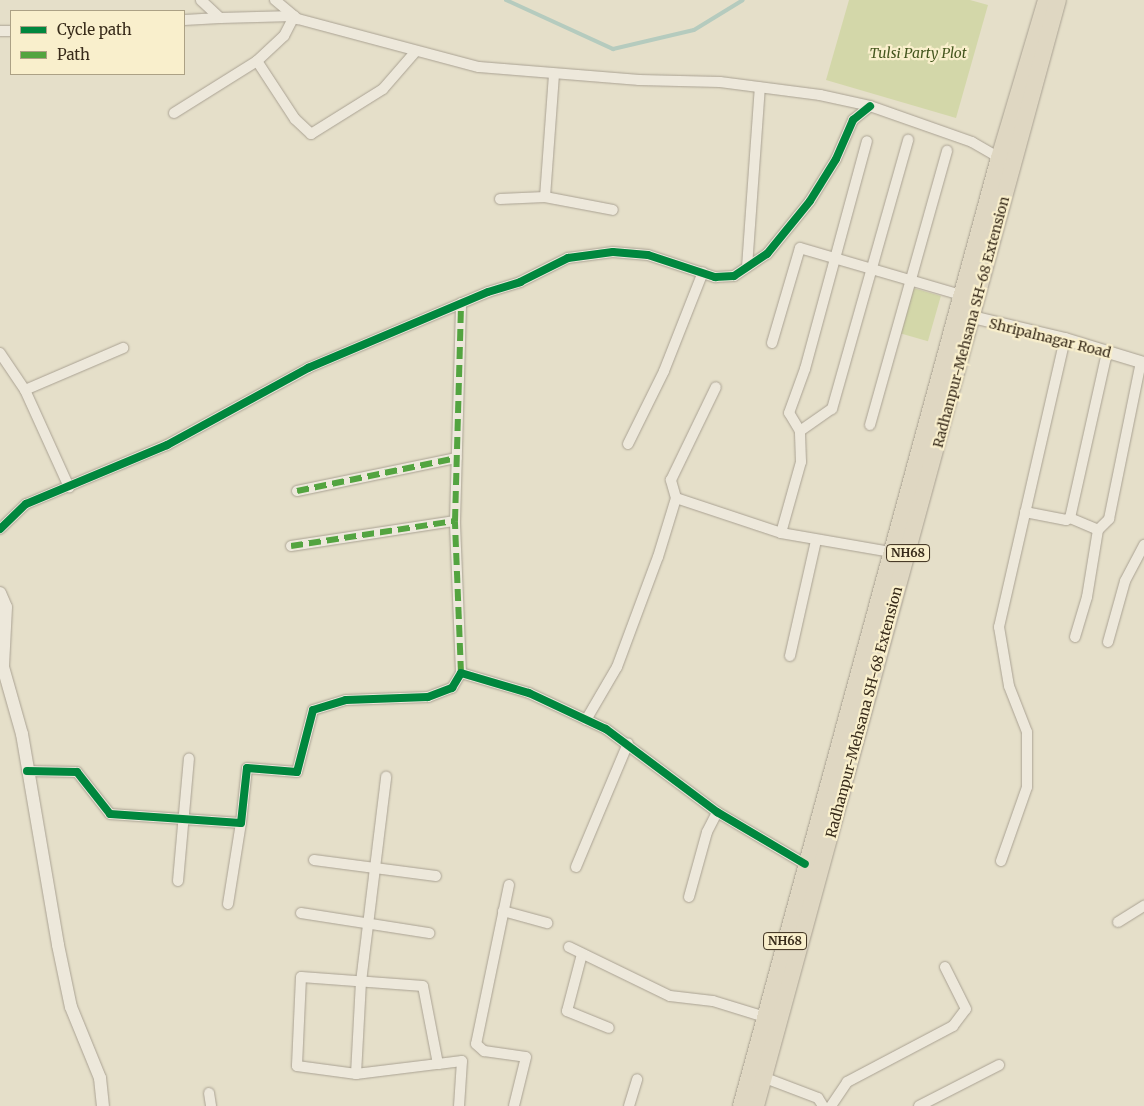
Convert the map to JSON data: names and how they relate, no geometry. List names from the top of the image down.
{
  "streets": {
    "highway": ["Radhanpur-Mehsana SH-68 Extension", "NH68"],
    "street": ["Shripalnagar Road"]
  },
  "crossings": [
    ["Radhanpur-Mehsana SH-68 Extension", "Shripalnagar Road"],
    ["Radhanpur-Mehsana SH-68 Extension", "NH68"],
    ["Shripalnagar Road", "NH68"]
  ],
  "parks": ["Tulsi Party Plot"],
  "legend": ["Cycle path", "Path"]
}
